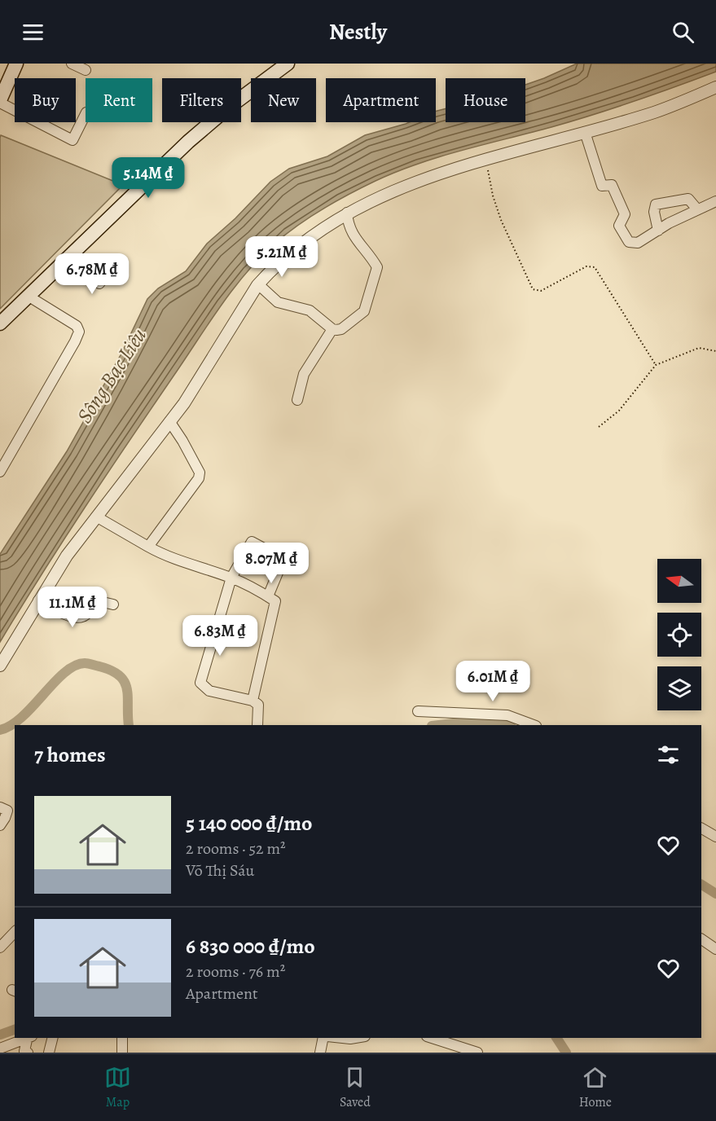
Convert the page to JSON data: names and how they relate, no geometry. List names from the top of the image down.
{
  "water": ["Sông Bạc Liêu"],
  "north": "left",
  "page": {
    "header": "Nestly",
    "chip": [
      "Buy",
      "Rent",
      "Filters",
      "New",
      "Apartment",
      "House"
    ],
    "price": [
      "5.14M ₫",
      "5.21M ₫",
      "6.78M ₫",
      "8.07M ₫",
      "11.1M ₫",
      "6.83M ₫",
      "6.01M ₫"
    ],
    "heading": "7 homes",
    "list": [
      {
        "name": "5 140 000 ₫/mo",
        "note": "2 rooms · 52 m² · Võ Thị Sáu"
      },
      {
        "name": "6 830 000 ₫/mo",
        "note": "2 rooms · 76 m² · Apartment"
      }
    ],
    "tabs": ["Map", "Saved", "Home"]
  }
}
